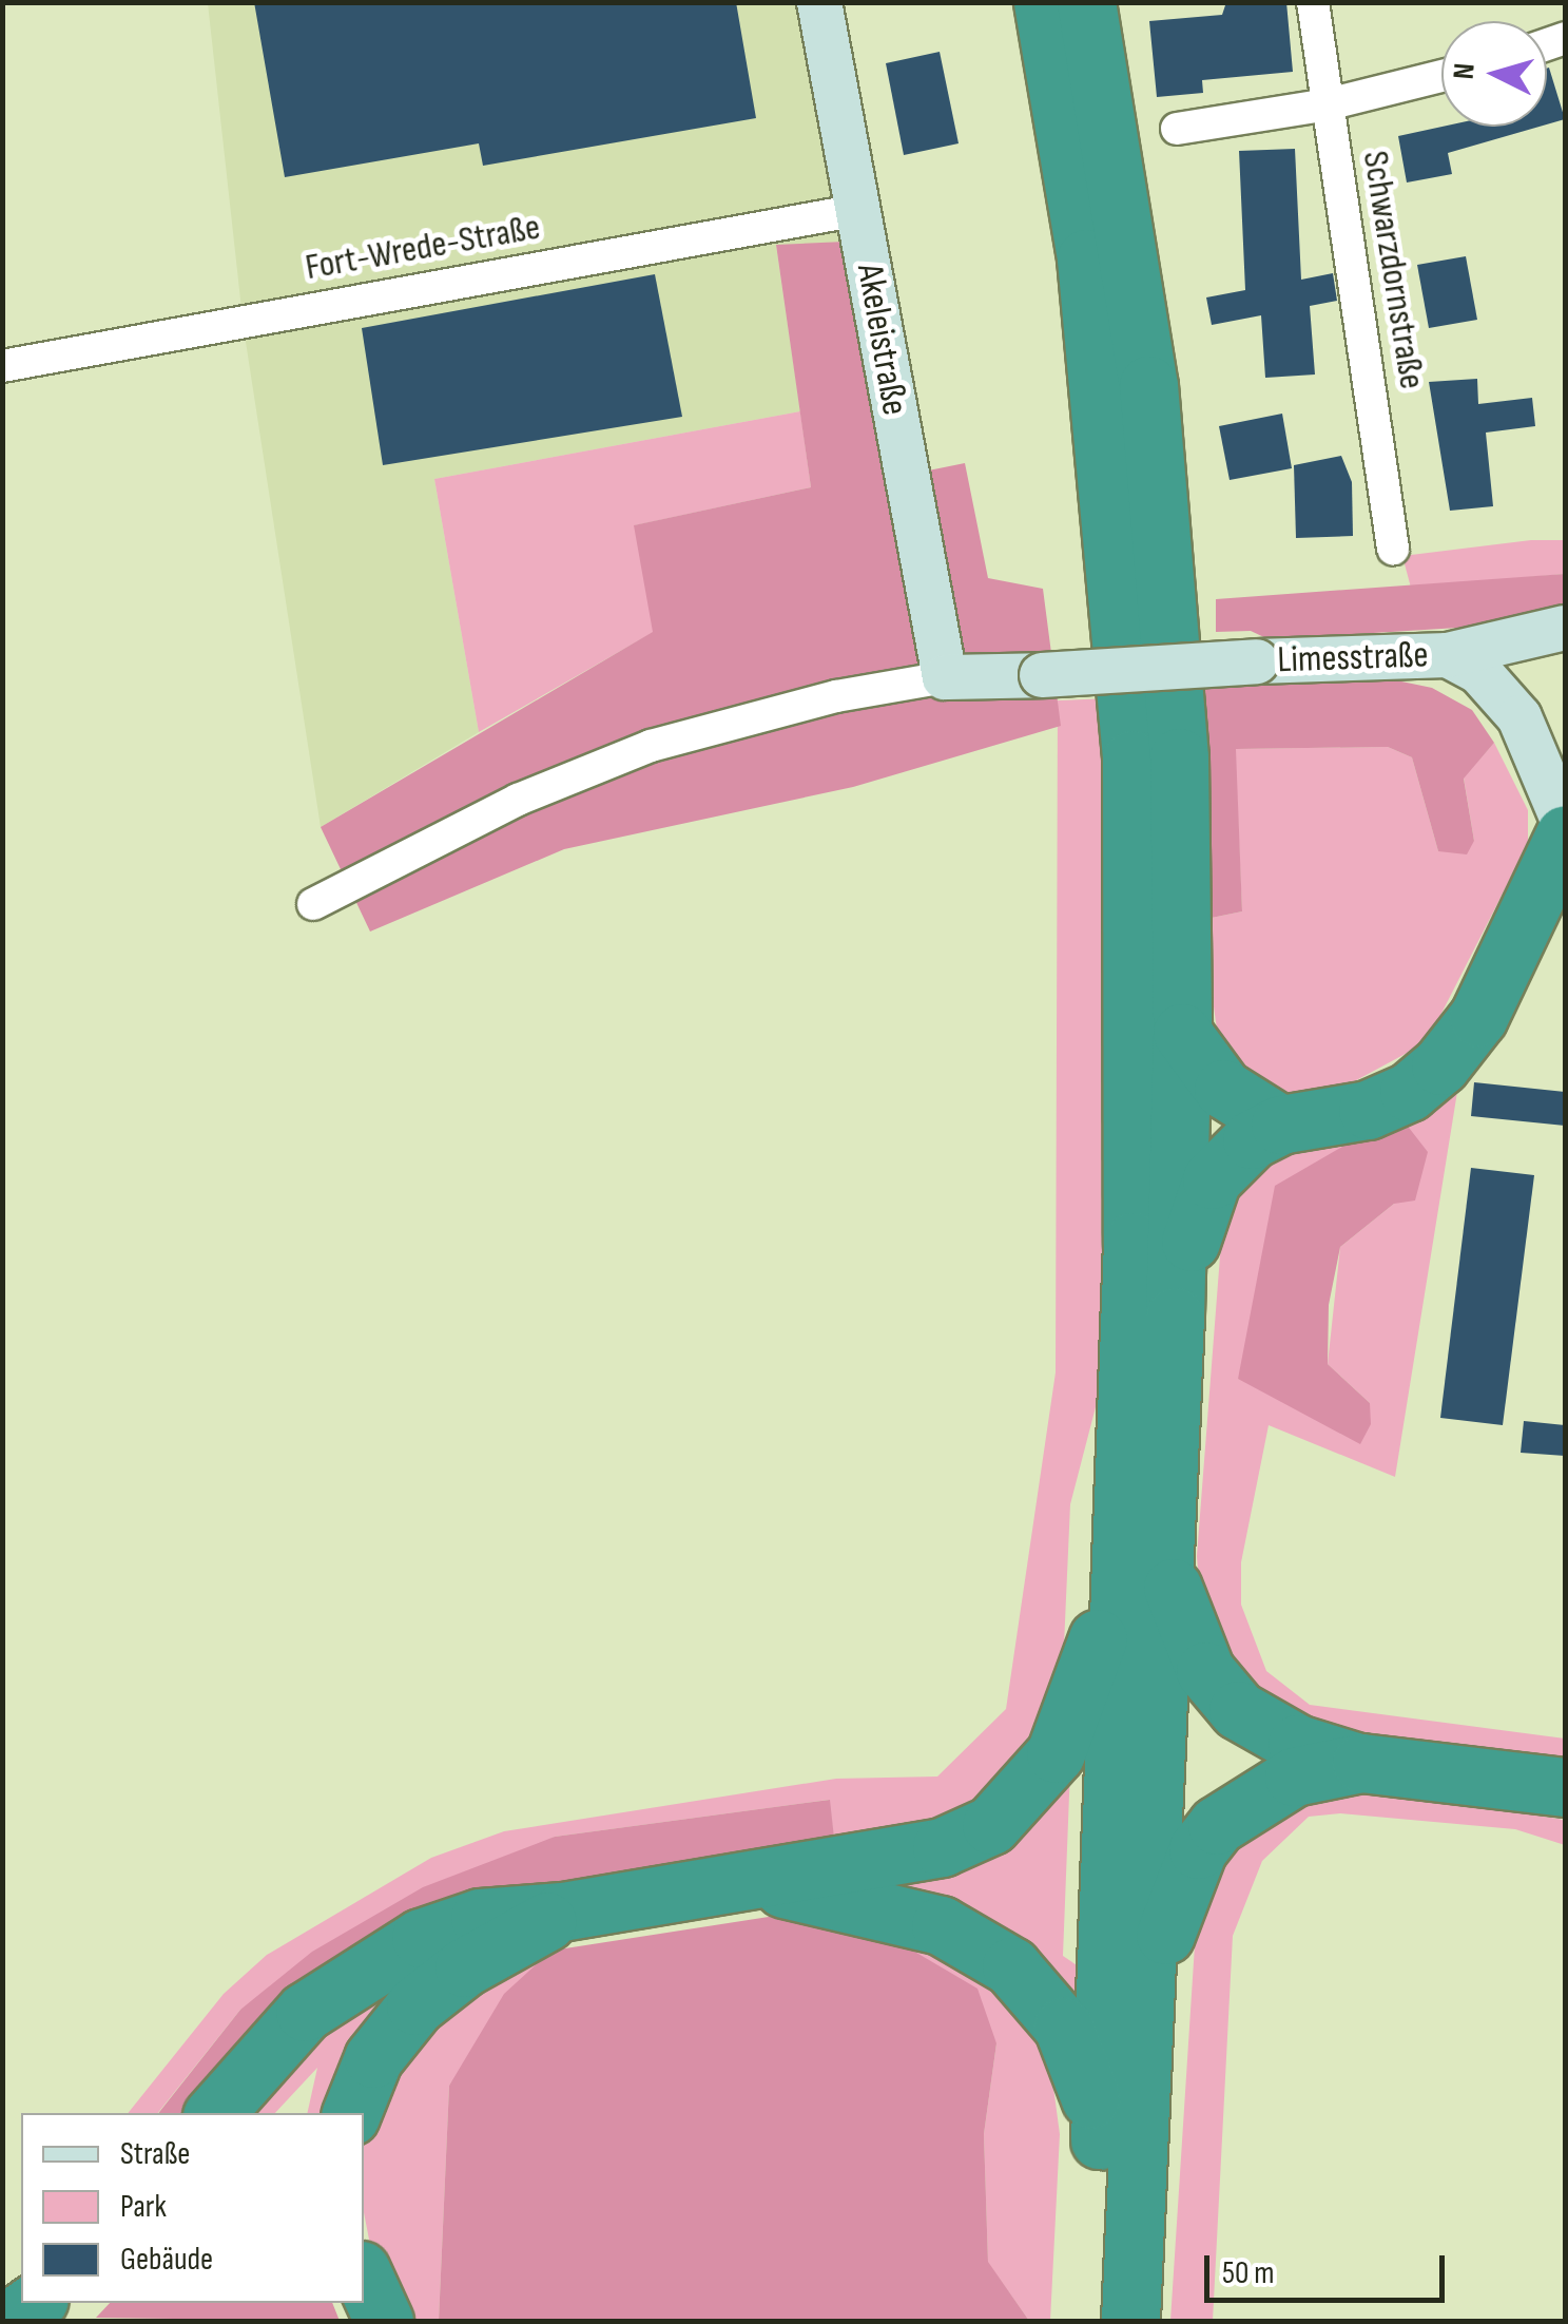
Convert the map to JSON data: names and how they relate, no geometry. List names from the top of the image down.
{
  "streets": {
    "street": [
      "Fort-Wrede-Straße",
      "Schwarzdornstraße",
      "Akeleistraße",
      "Limesstraße"
    ]
  },
  "crossings": [
    ["Fort-Wrede-Straße", "Akeleistraße"],
    ["Akeleistraße", "Limesstraße"]
  ],
  "legend": ["Straße", "Park", "Gebäude"],
  "scale_bar": "50 m",
  "north": "left"
}
